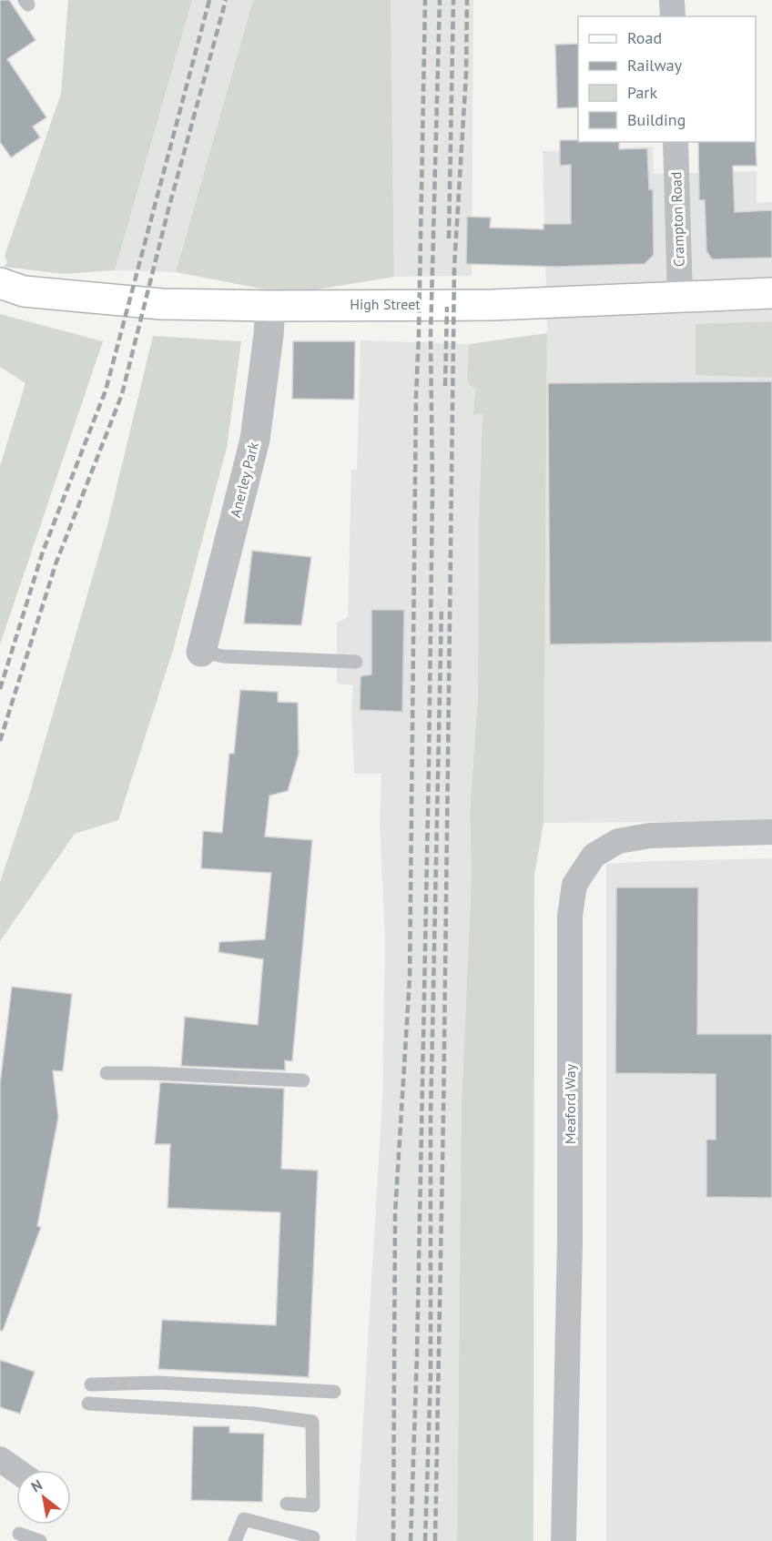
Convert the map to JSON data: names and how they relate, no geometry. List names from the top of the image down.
{
  "streets": {
    "main road": ["High Street"],
    "street": ["Crampton Road", "Anerley Park", "Meaford Way"]
  },
  "crossings": [
    ["Crampton Road", "High Street"],
    ["High Street", "Anerley Park"]
  ],
  "legend": [
    "Road",
    "Railway",
    "Park",
    "Building"
  ],
  "north": "top left"
}
